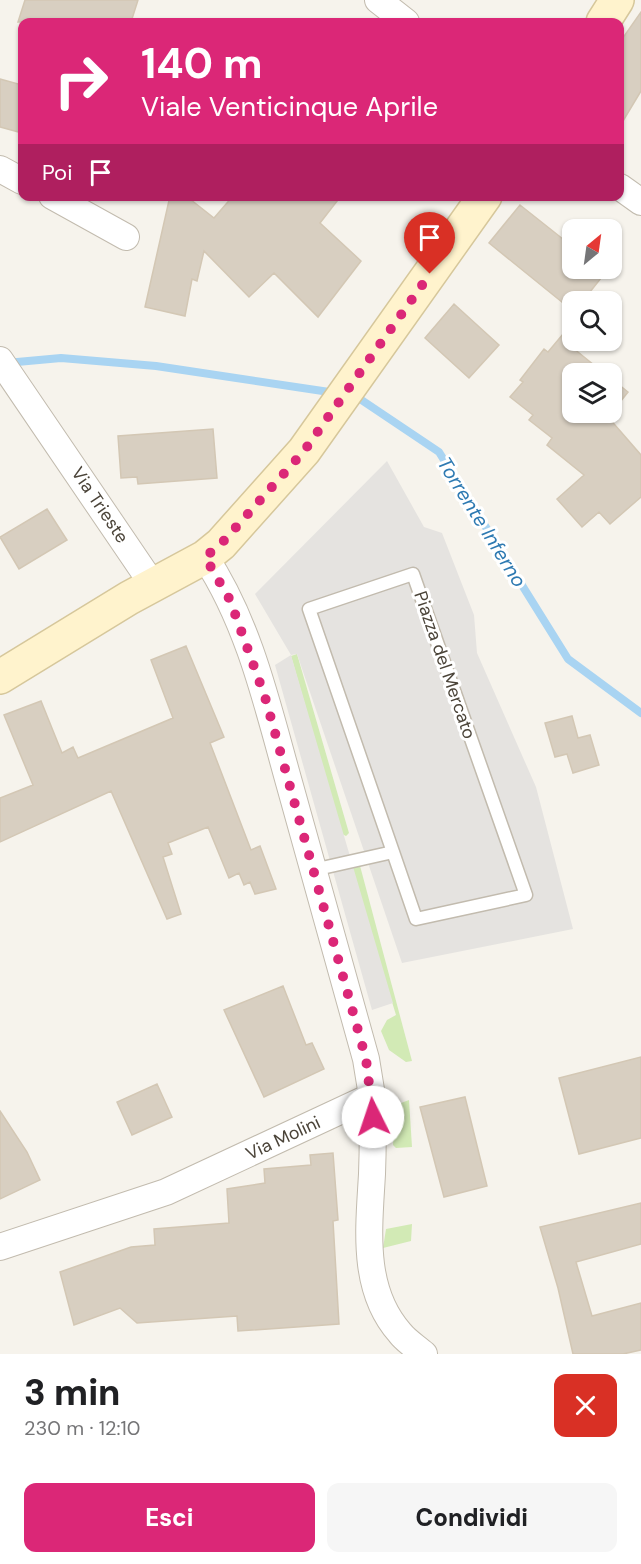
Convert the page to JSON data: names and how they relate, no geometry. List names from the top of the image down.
{
  "streets": {
    "street": ["Via Trieste", "Via Molini"],
    "lane": ["Piazza del Mercato"]
  },
  "water": ["Torrente Inferno"],
  "north": "top right",
  "page": {
    "turn": ["140 m", "Viale Venticinque Aprile"],
    "then": "Poi",
    "heading": ["3 min", "230 m · 12:10"],
    "buttons": ["Esci", "Condividi"]
  }
}
